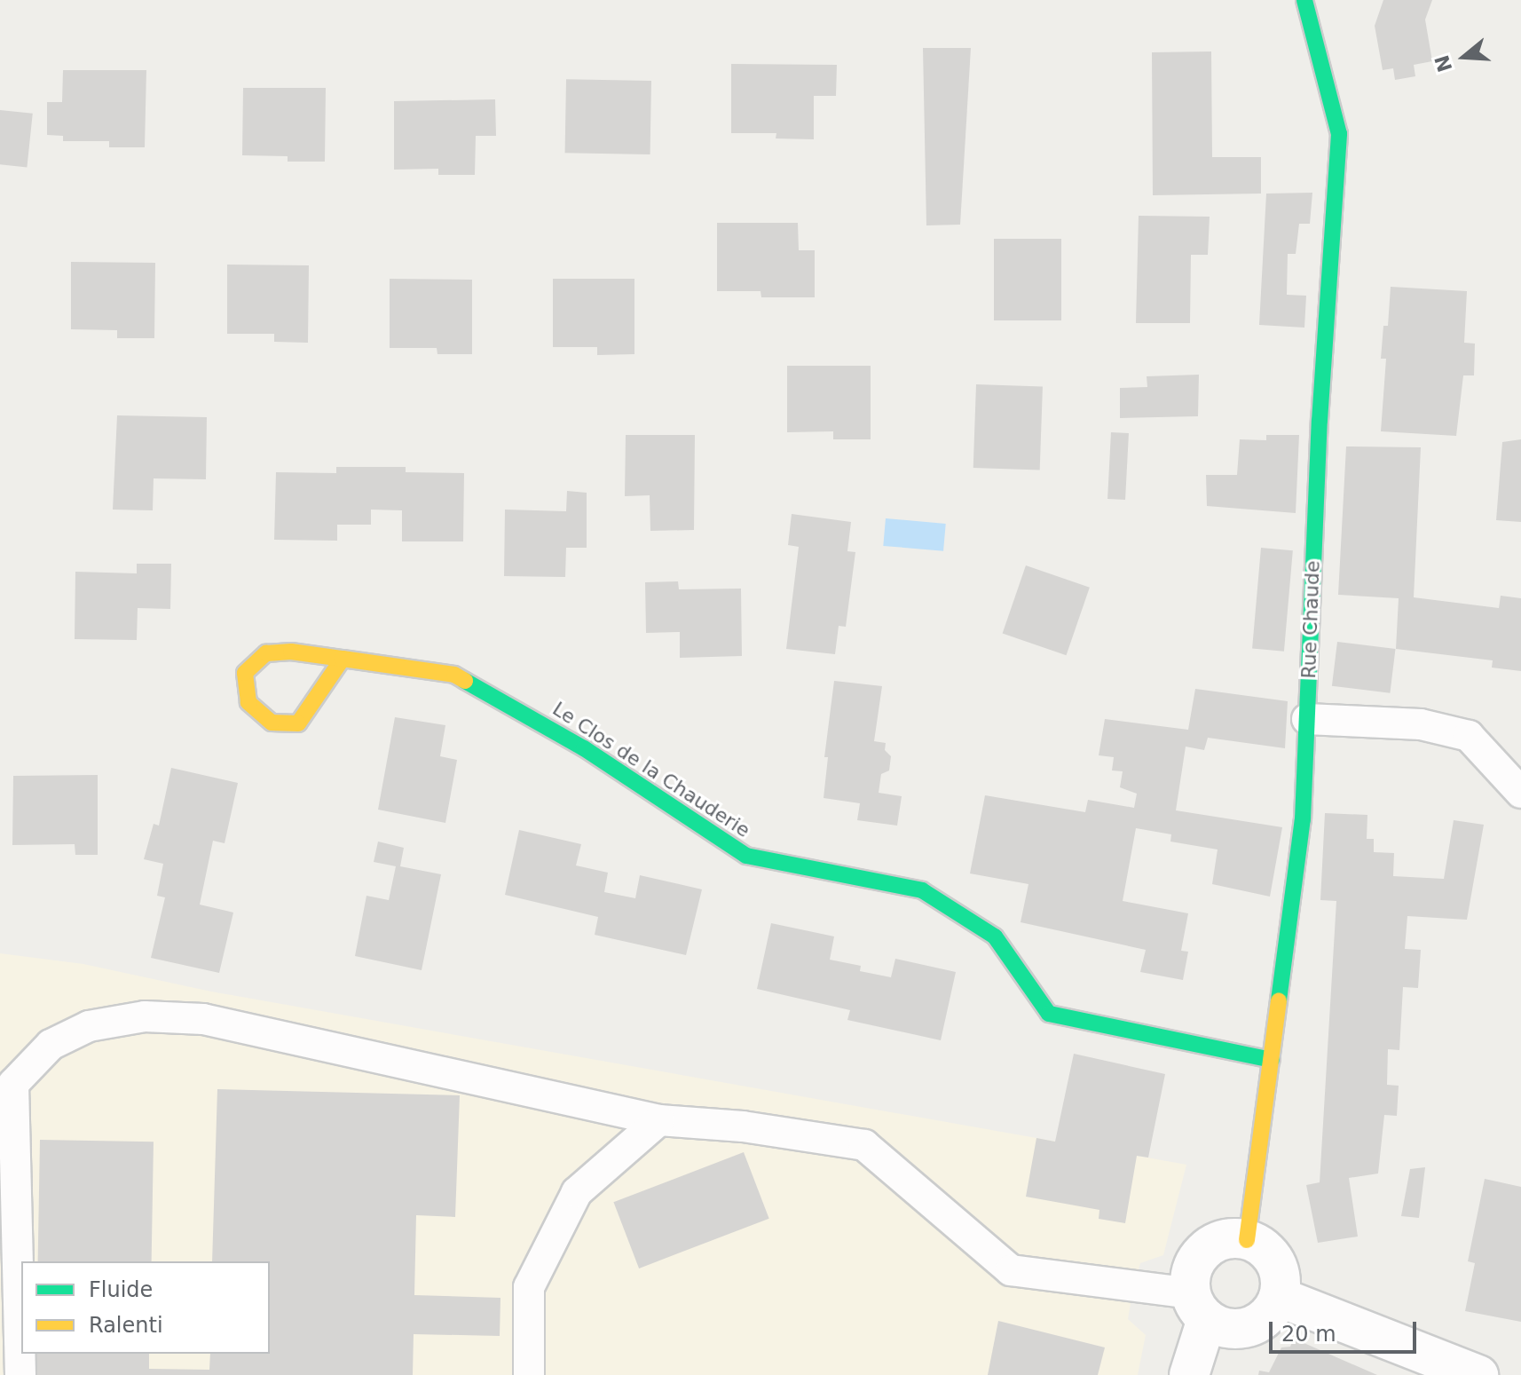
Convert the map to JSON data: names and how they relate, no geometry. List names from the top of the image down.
{
  "streets": {
    "street": ["Rue Chaude", "Le Clos de la Chauderie"]
  },
  "crossings": [
    ["Rue Chaude", "Le Clos de la Chauderie"]
  ],
  "legend": ["Fluide", "Ralenti"],
  "scale_bar": "20 m",
  "north": "left"
}
